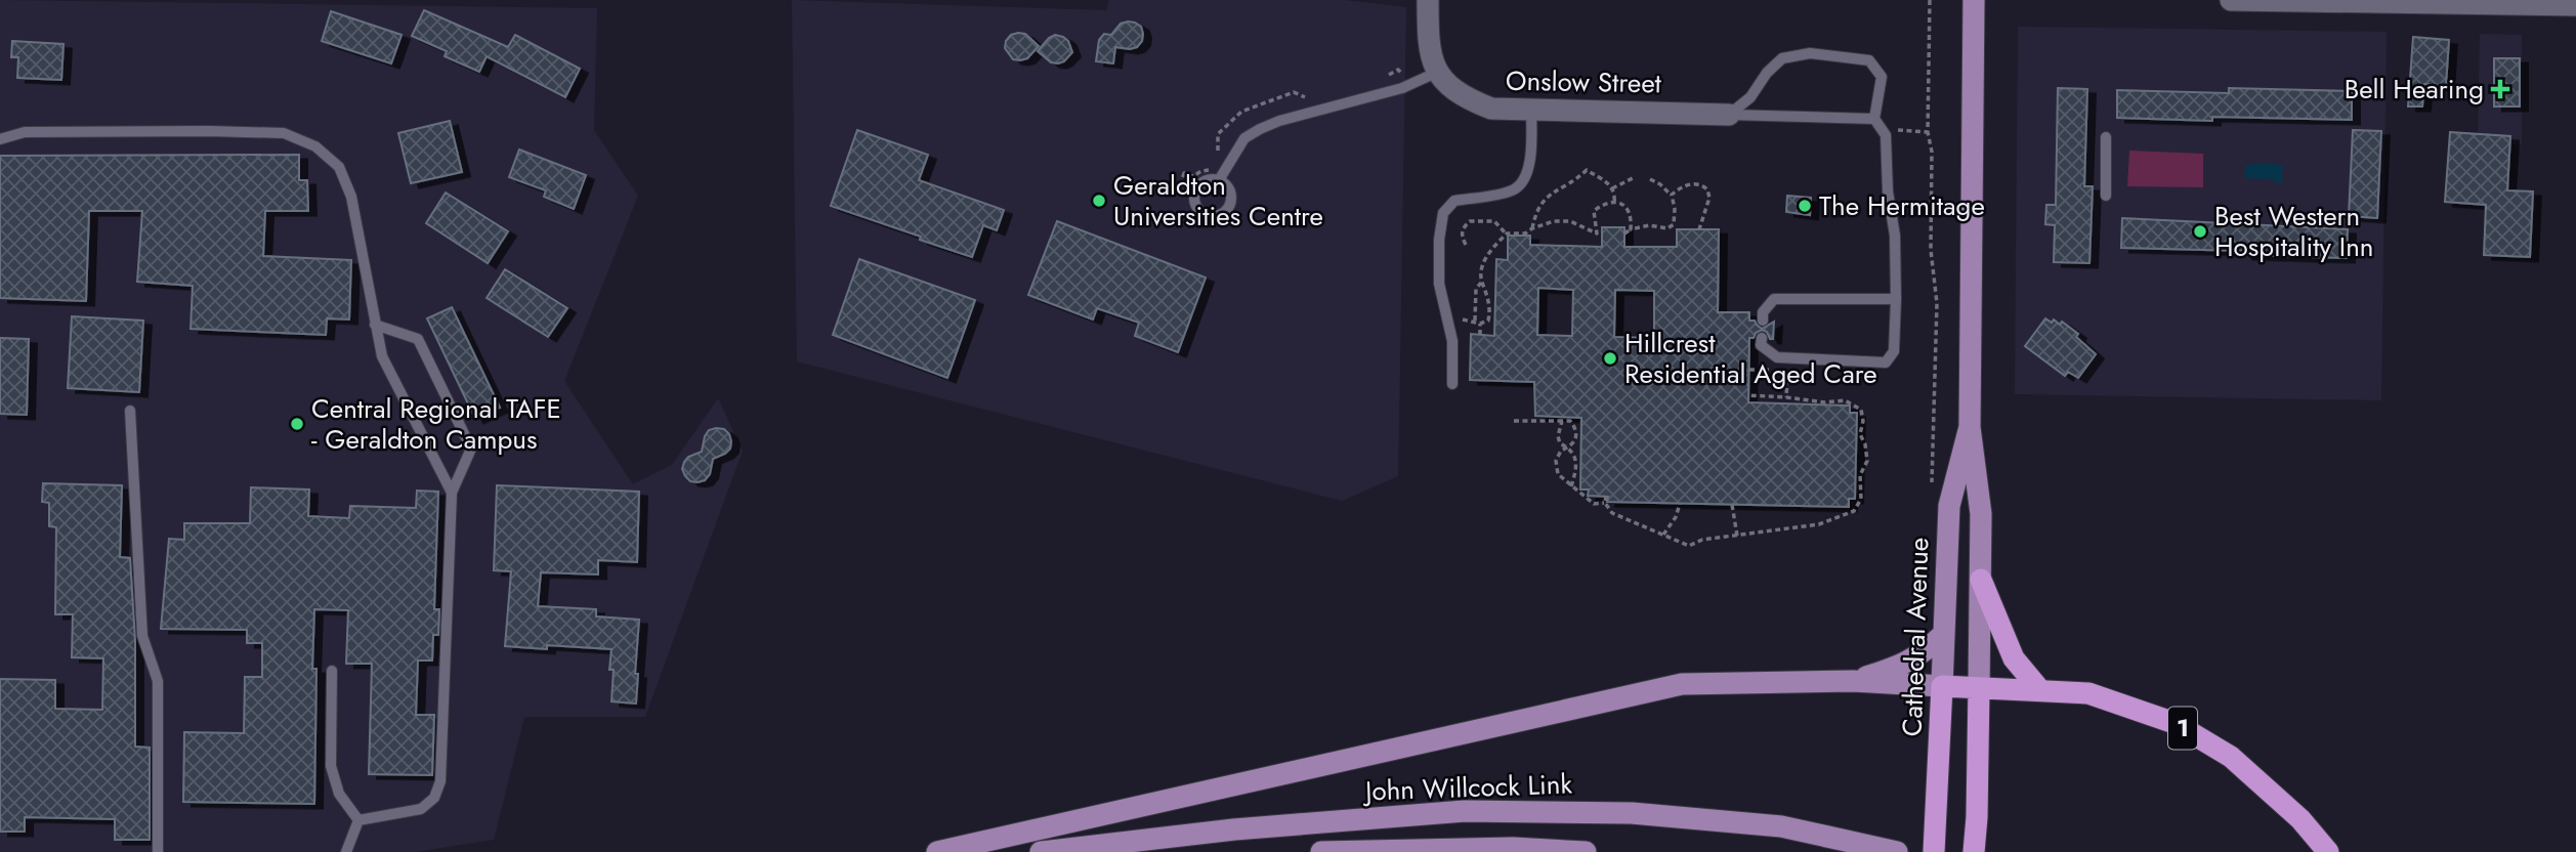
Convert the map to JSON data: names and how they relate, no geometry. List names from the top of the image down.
{
  "streets": {
    "highway": ["Cathedral Avenue", "1"],
    "main road": ["John Willcock Link"],
    "street": ["Onslow Street"]
  },
  "crossings": [
    ["Cathedral Avenue", "1"]
  ],
  "places": {
    "health": ["Bell Hearing"],
    "other": [
      "Geraldton Universities Centre",
      "The Hermitage",
      "Best Western Hospitality Inn",
      "Hillcrest Residential Aged Care",
      "Central Regional TAFE - Geraldton Campus"
    ]
  }
}
